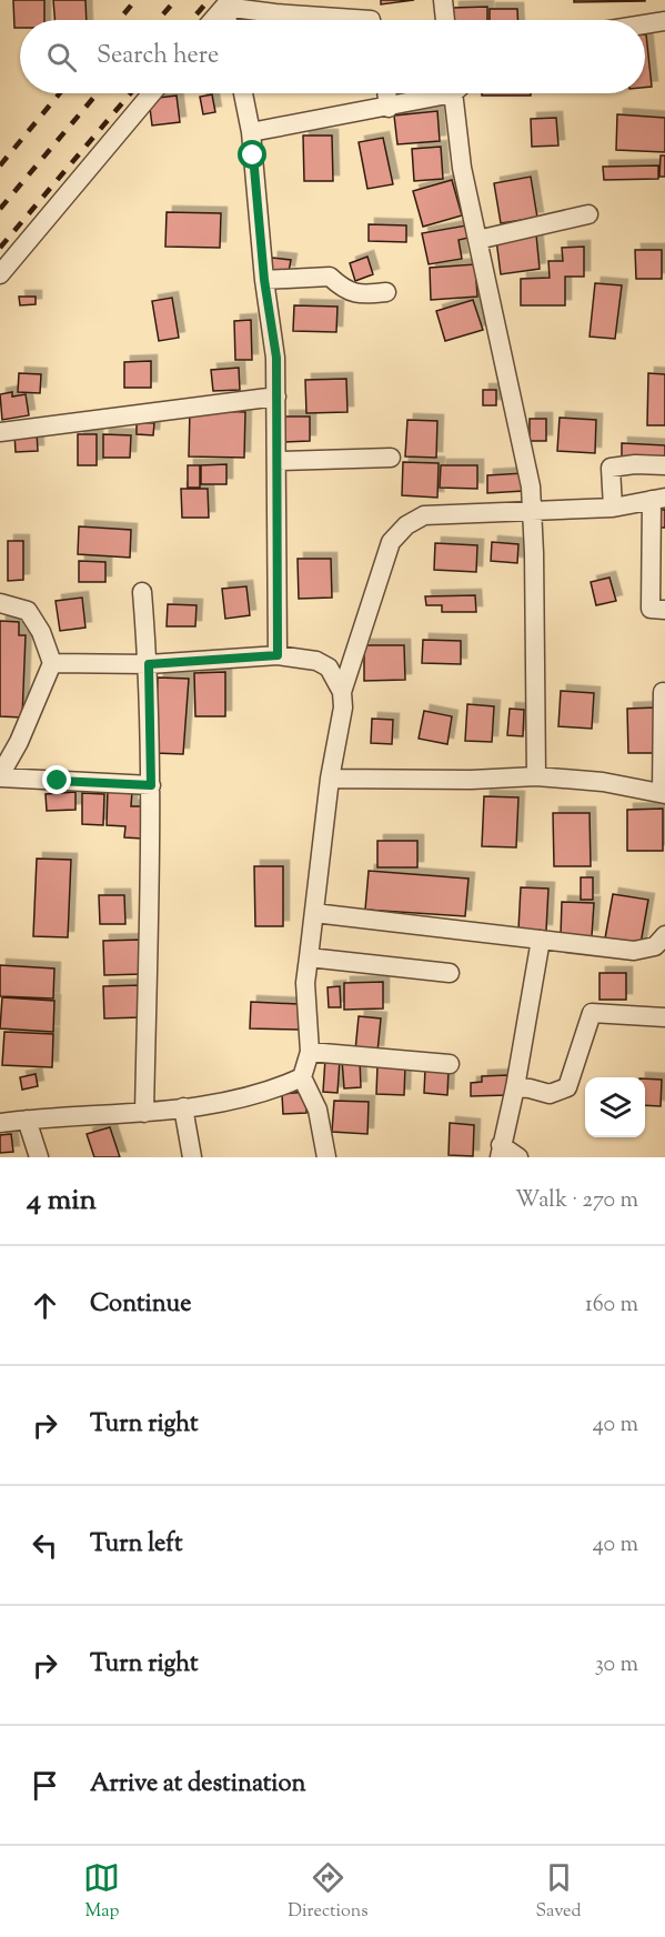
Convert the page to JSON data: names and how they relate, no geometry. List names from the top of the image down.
{
  "page": {
    "search": "Search here",
    "heading": ["4 min", "Walk · 270 m"],
    "list": [
      ["Continue", "160 m"],
      ["Turn right", "40 m"],
      ["Turn left", "40 m"],
      ["Turn right", "30 m"],
      "Arrive at destination"
    ],
    "nav": ["Map", "Directions", "Saved"]
  }
}
